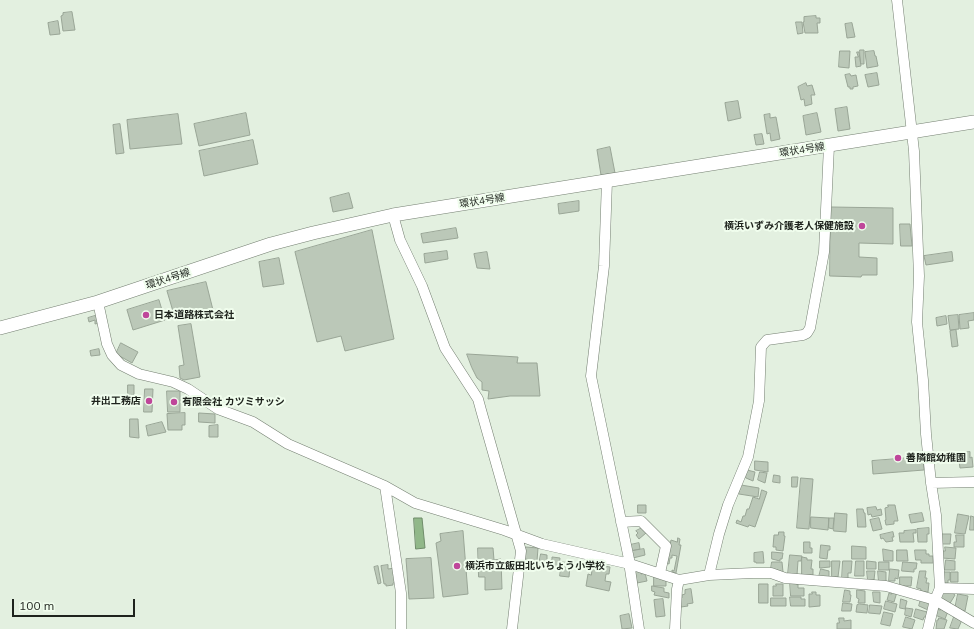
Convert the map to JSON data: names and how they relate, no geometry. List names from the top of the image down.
{
  "streets": {
    "main road": ["環状4号線"]
  },
  "places": [
    "横浜いずみ介護老人保健施設",
    "日本道路株式会社",
    "井出工務店",
    "有限会社 カツミサッシ",
    "善隣館幼稚園",
    "横浜市立飯田北いちょう小学校"
  ],
  "scale_bar": "100 m"
}
